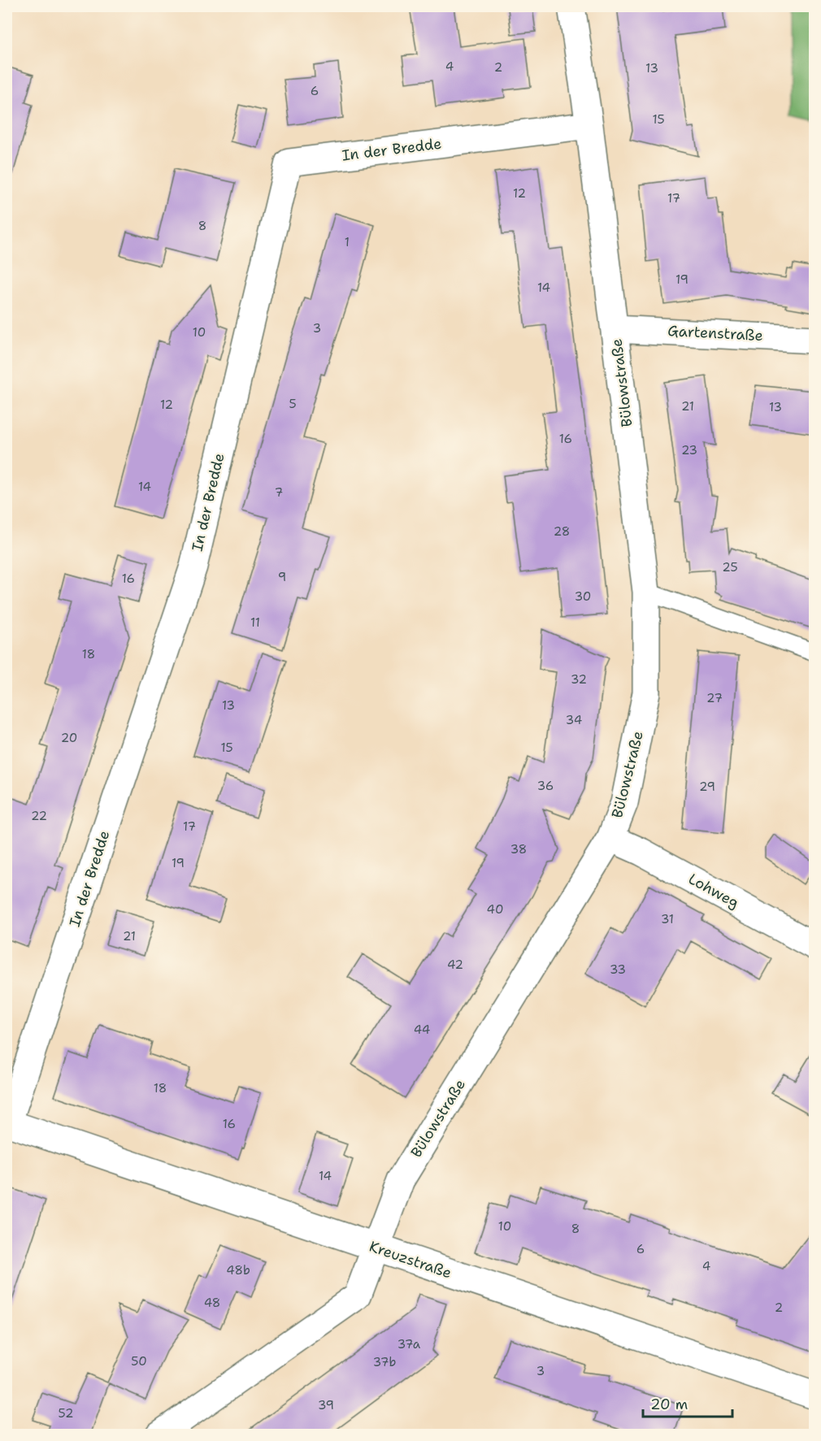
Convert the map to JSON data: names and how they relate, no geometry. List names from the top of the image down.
{
  "streets": {
    "street": [
      "In der Bredde",
      "Gartenstraße",
      "Bülowstraße",
      "Lohweg",
      "Kreuzstraße"
    ]
  },
  "crossings": [
    ["In der Bredde", "Bülowstraße"],
    ["In der Bredde", "Kreuzstraße"],
    ["Gartenstraße", "Bülowstraße"],
    ["Bülowstraße", "Lohweg"],
    ["Bülowstraße", "Kreuzstraße"]
  ],
  "house_numbers": [
    "4",
    "2",
    "13",
    "6",
    "15",
    "12",
    "17",
    "8",
    "1",
    "19",
    "14",
    "3",
    "10",
    "5",
    "12",
    "21",
    "13",
    "16",
    "23",
    "14",
    "7",
    "28",
    "25",
    "9",
    "16",
    "30",
    "11",
    "18",
    "32",
    "27",
    "13",
    "34",
    "20",
    "15",
    "36",
    "29",
    "22",
    "17",
    "38",
    "19",
    "40",
    "31",
    "21",
    "42",
    "33",
    "44",
    "18",
    "16",
    "14",
    "10",
    "8",
    "6",
    "4",
    "48b",
    "48",
    "2",
    "37a",
    "50",
    "37b",
    "3",
    "39",
    "52"
  ],
  "scale_bar": "20 m"
}
